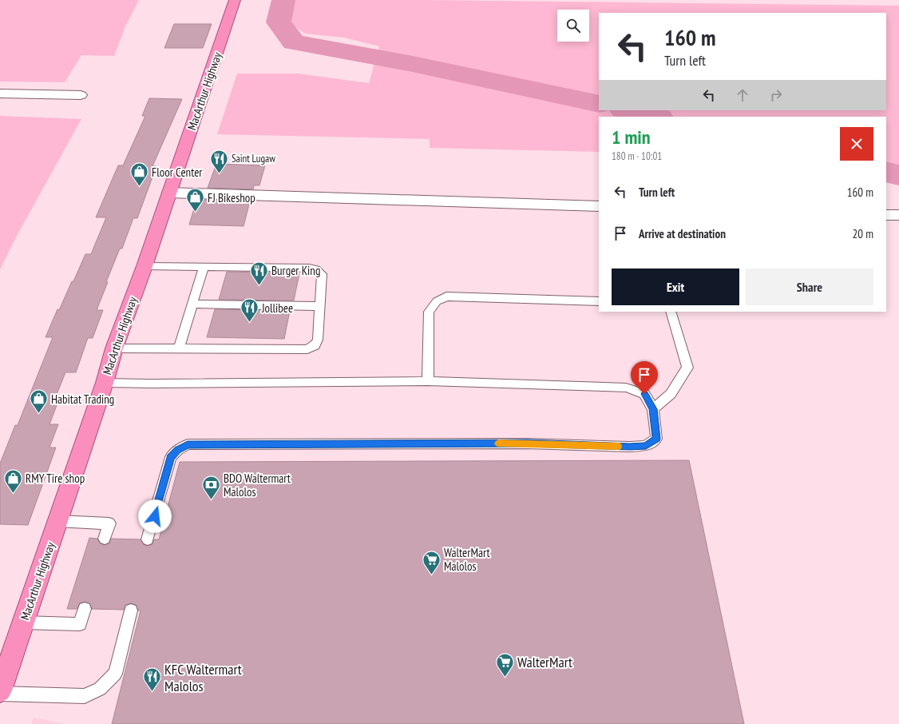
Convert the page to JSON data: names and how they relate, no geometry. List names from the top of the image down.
{
  "streets": {
    "highway": ["MacArthur Highway"]
  },
  "places": {
    "restaurant": [
      "Saint Lugaw",
      "Burger King",
      "Jollibee",
      "KFC Waltermart Malolos"
    ],
    "shop": [
      "Floor Center",
      "FJ Bikeshop",
      "Habitat Trading",
      "RMY Tire shop"
    ],
    "bank": ["BDO Waltermart Malolos"],
    "supermarket": ["WalterMart Malolos", "WalterMart"]
  },
  "page": {
    "turn": ["160 m", "Turn left"],
    "heading": ["1 min", "180 m · 10:01"],
    "list": [
      {
        "name": "Turn left",
        "value": "160 m"
      },
      {
        "name": "Arrive at destination",
        "value": "20 m"
      }
    ],
    "buttons": ["Exit", "Share"]
  }
}
